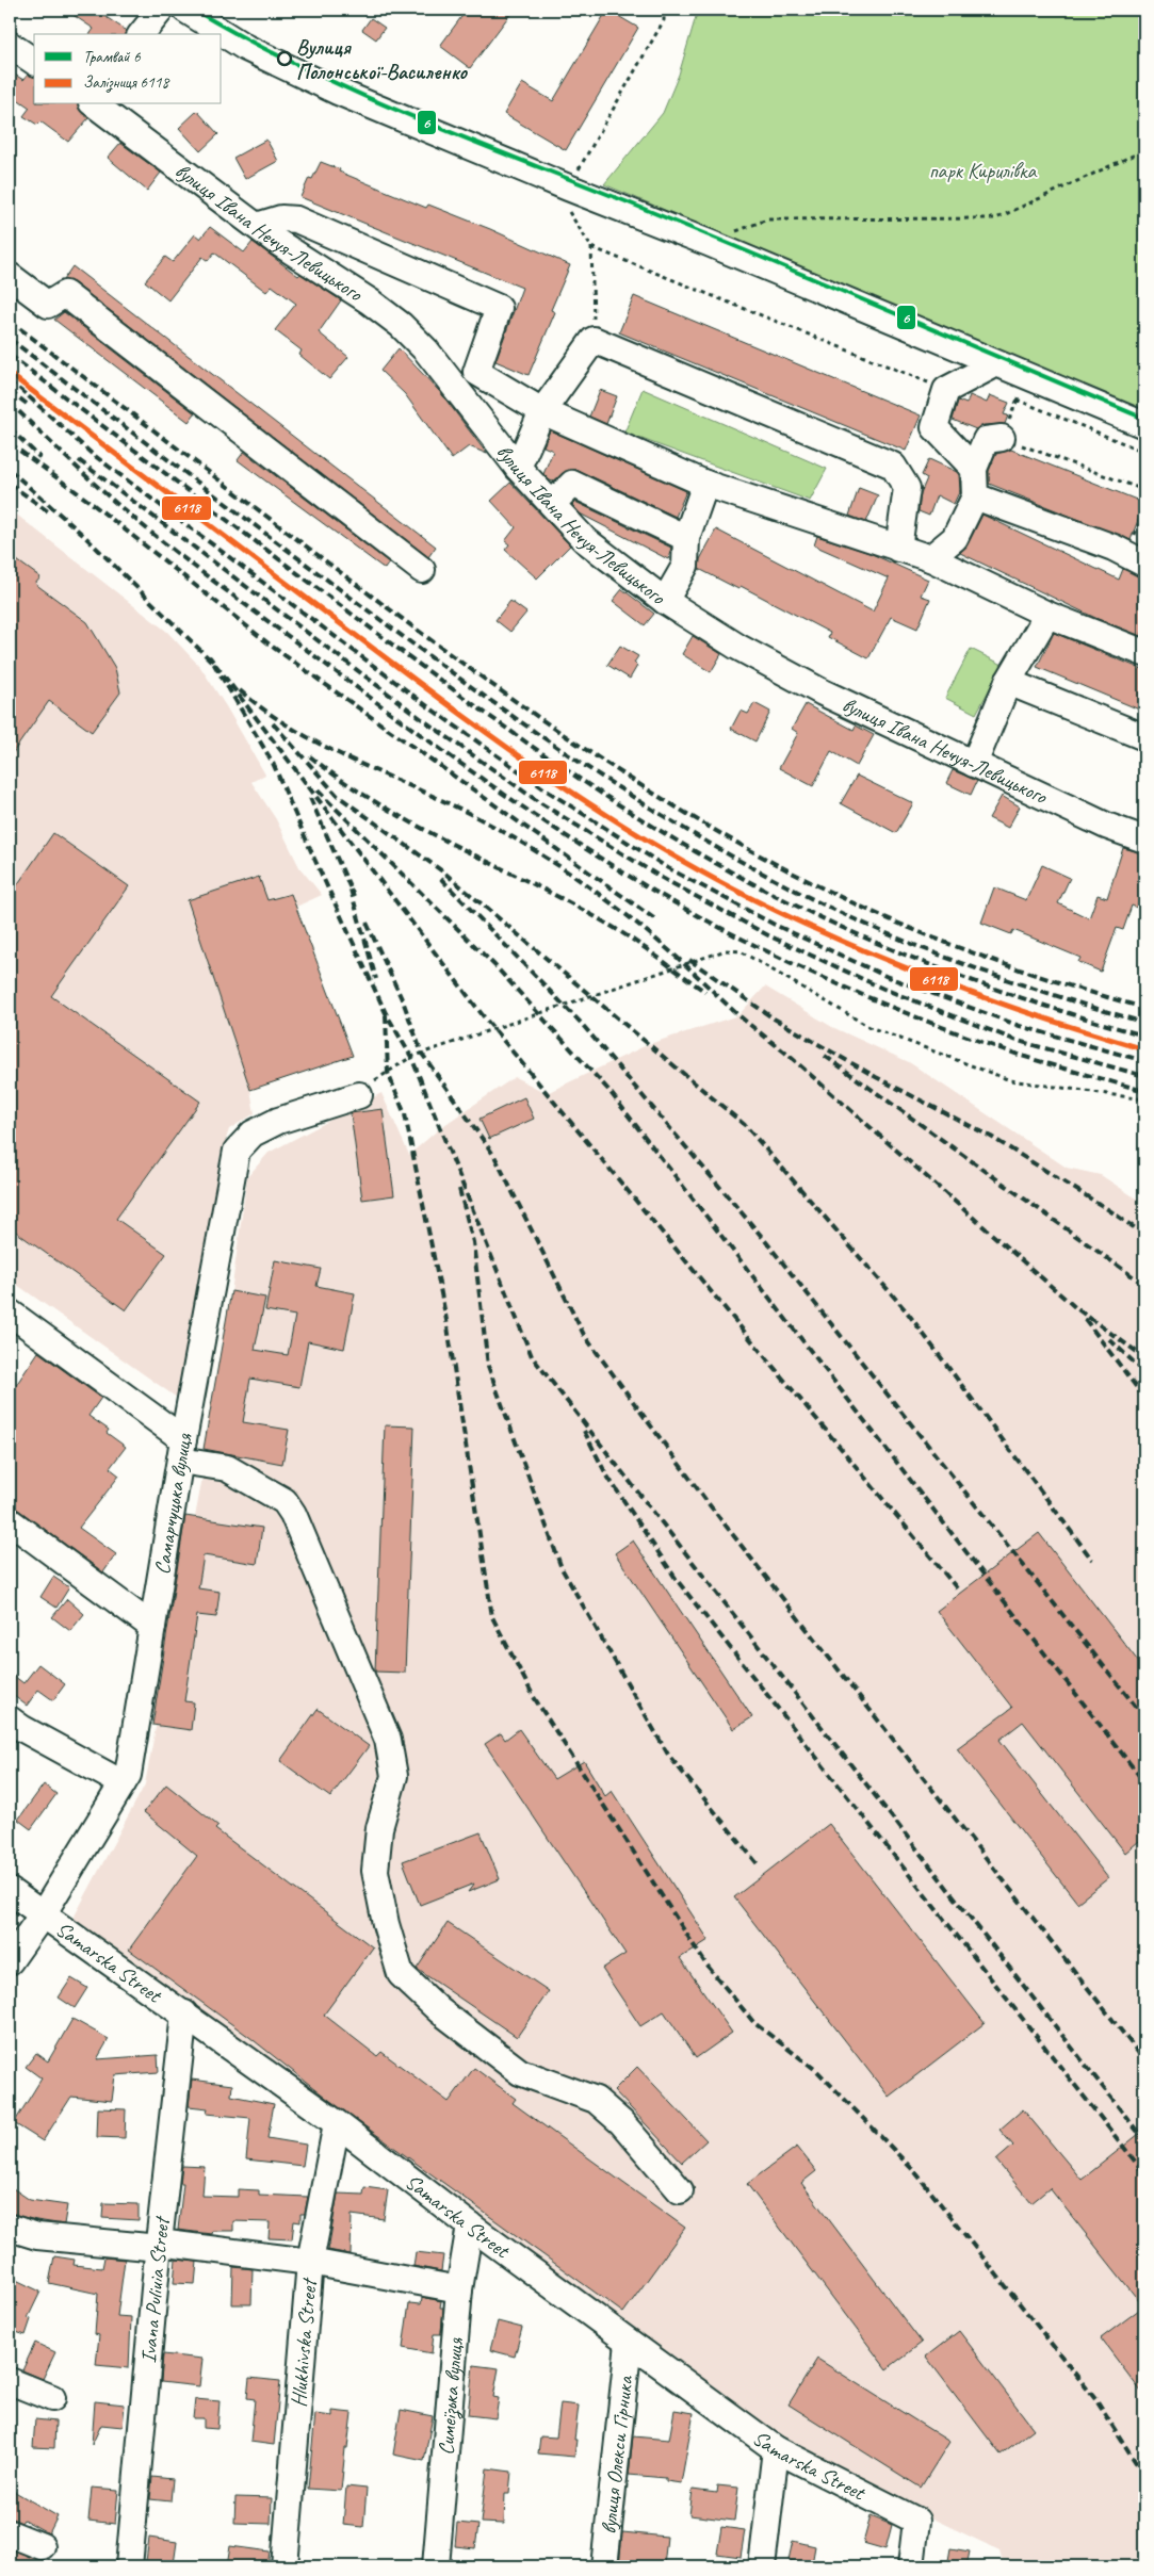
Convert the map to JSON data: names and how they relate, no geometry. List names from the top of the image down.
{
  "streets": {
    "street": [
      "вулиця Івана Нечуя-Левицького",
      "Самарчуцька вулиця",
      "Samarska Street",
      "Ivana Puliuia Street",
      "Hlukhivska Street",
      "Симеїзька вулиця",
      "вулиця Олекси Гірника"
    ]
  },
  "crossings": [
    ["Самарчуцька вулиця", "Samarska Street"],
    ["Samarska Street", "Ivana Puliuia Street"],
    ["Samarska Street", "Hlukhivska Street"],
    ["Samarska Street", "Симеїзька вулиця"],
    ["Samarska Street", "вулиця Олекси Гірника"]
  ],
  "parks": ["парк Кирилівка"],
  "places": ["Вулиця Полонської-Василенко"],
  "lines": ["tram line 6", "rail line 6118"],
  "legend": ["Трамвай 6", "Залізниця 6118"]
}
